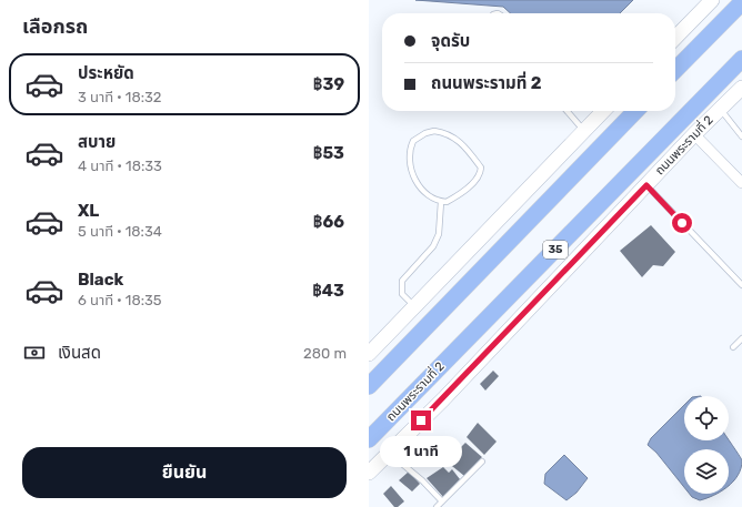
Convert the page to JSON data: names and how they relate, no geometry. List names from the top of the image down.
{
  "streets": {
    "highway": ["ถนนพระรามที่ 2", "35"]
  },
  "page": {
    "heading": "เลือกรถ",
    "banner": ["จุดรับ", "ถนนพระรามที่ 2"],
    "list": [
      {
        "name": "ประหยัด",
        "note": "3 นาที · 18:32",
        "value": "฿39"
      },
      {
        "name": "สบาย",
        "note": "4 นาที · 18:33",
        "value": "฿53"
      },
      {
        "name": "XL",
        "note": "5 นาที · 18:34",
        "value": "฿66"
      },
      {
        "name": "Black",
        "note": "6 นาที · 18:35",
        "value": "฿43"
      }
    ],
    "pay": ["เงินสด", "280 m"],
    "bubble": "1 นาที",
    "buttons": "ยืนยัน"
  }
}
